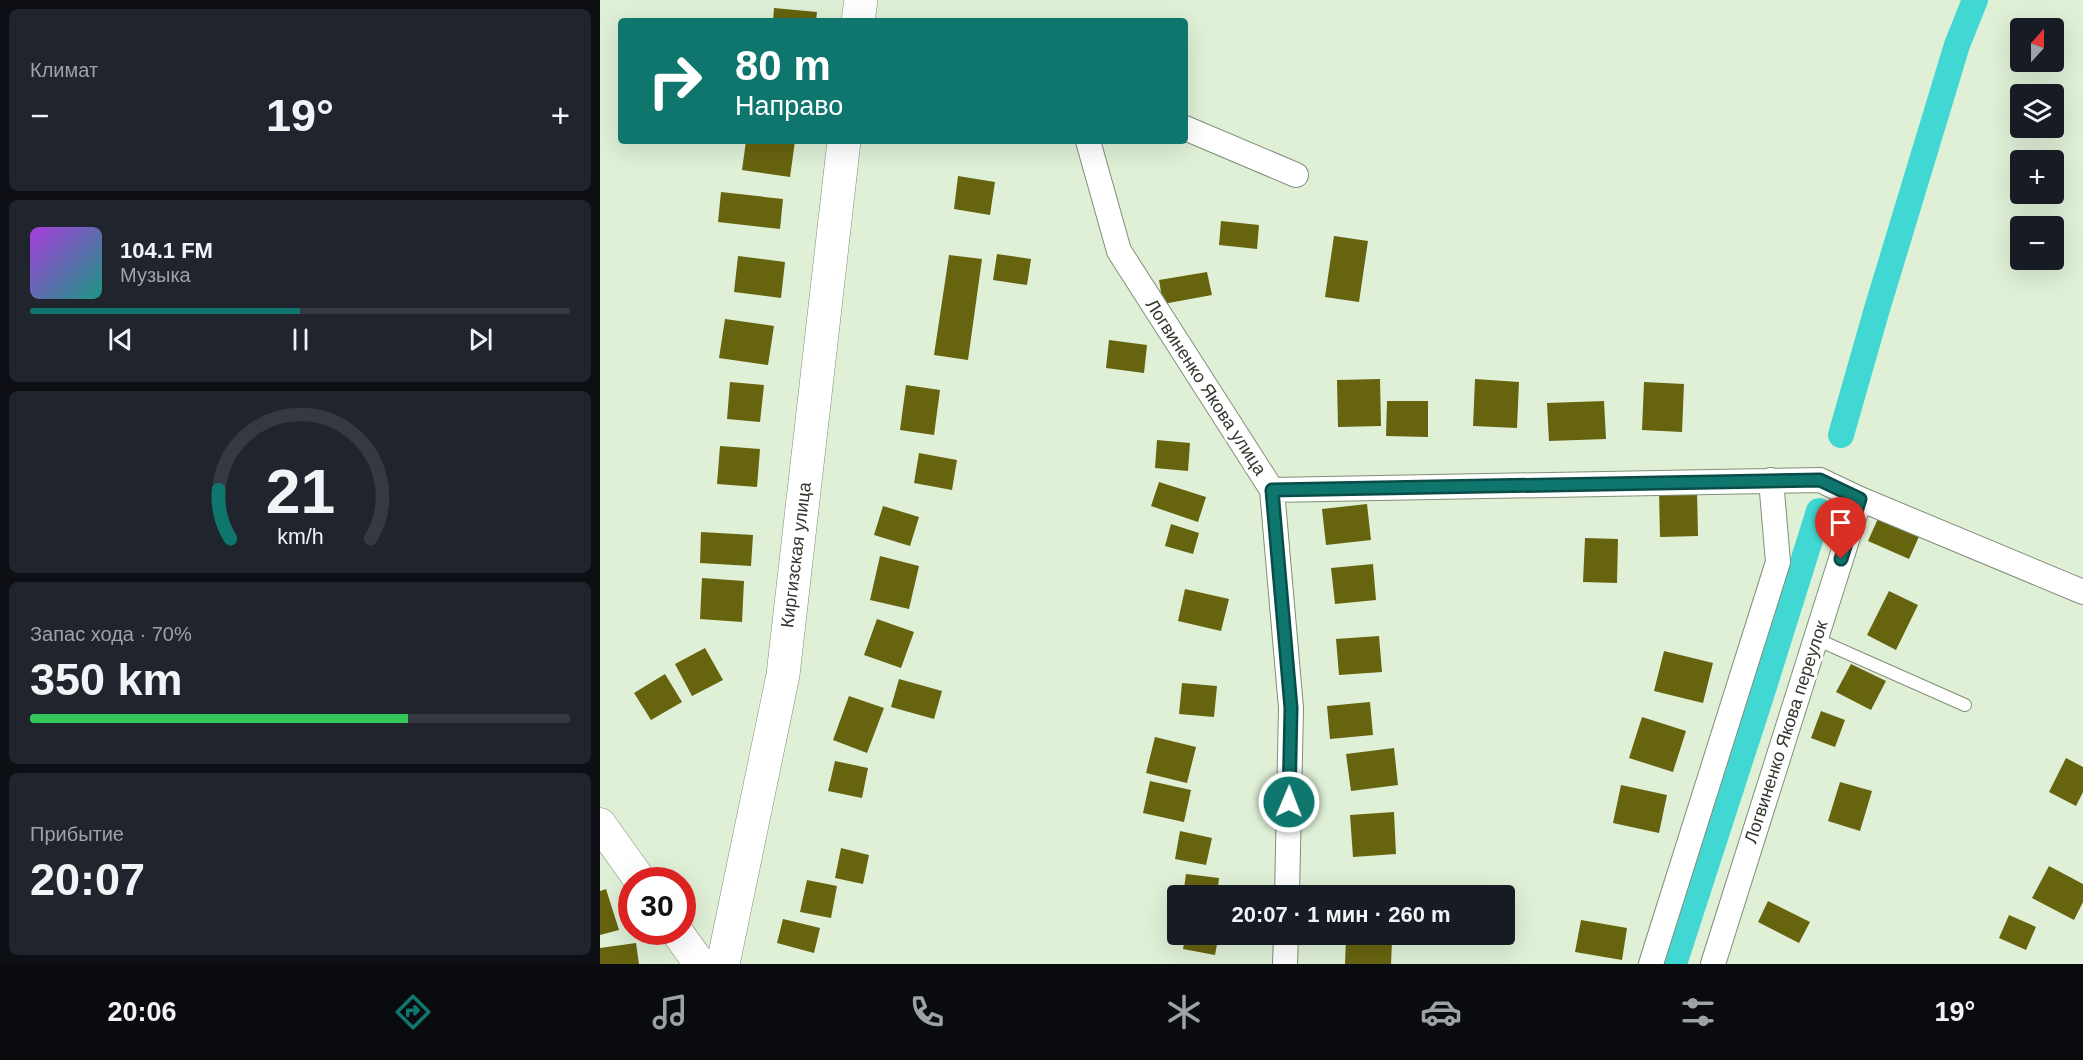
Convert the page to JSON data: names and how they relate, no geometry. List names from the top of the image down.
{
  "streets": {
    "main road": ["Киргизская улица"],
    "street": ["Логвиненко Якова улица", "Логвиненко Якова переулок"]
  },
  "north": "top",
  "page": {
    "tile": [
      "Климат",
      ["Запас хода · 70%", "350 km"],
      ["Прибытие", "20:07"]
    ],
    "map_buttons": ["+", "−"],
    "turn": ["80 m", "Направо"],
    "heat": ["−", "19°", "+"],
    "song": ["104.1 FM", "Музыка"],
    "limit": "30",
    "trip": "20:07 · 1 мин · 260 m",
    "tabs": ["20:06", "19°"],
    "gauge": ["21", "km/h"]
  }
}
